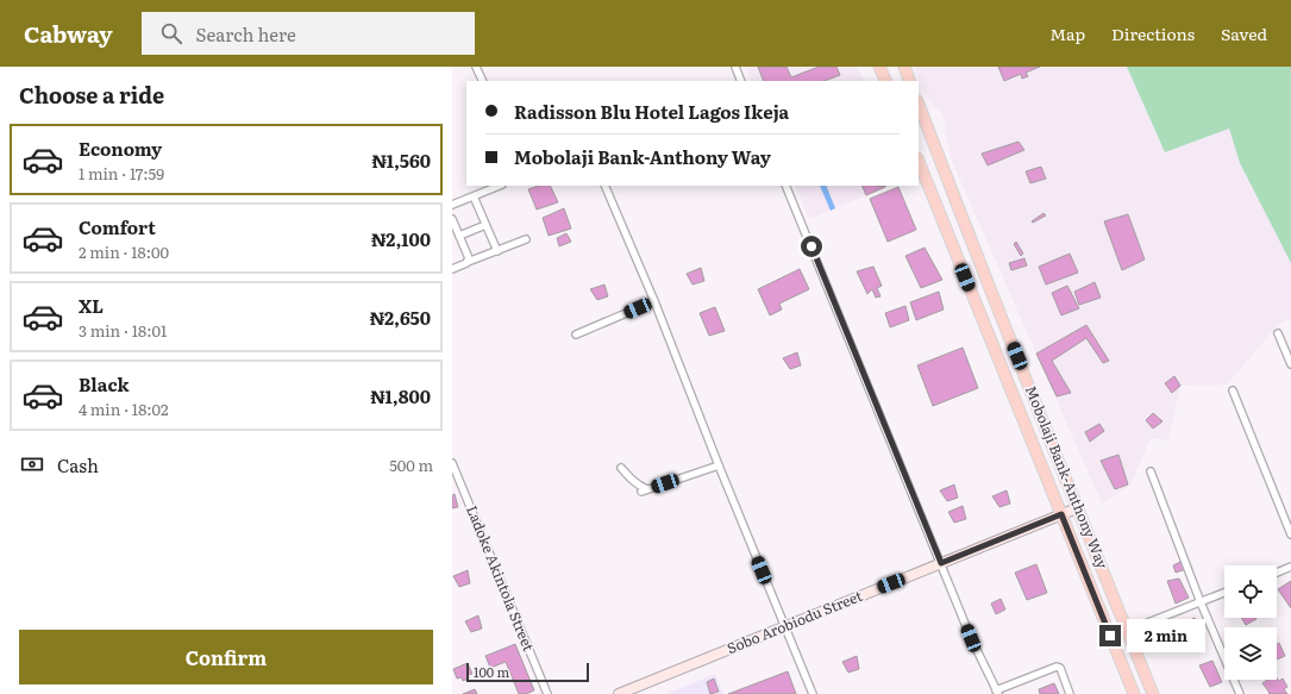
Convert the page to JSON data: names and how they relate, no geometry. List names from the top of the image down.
{
  "streets": {
    "main road": ["Mobolaji Bank-Anthony Way"],
    "street": ["Ladoke Akintola Street", "Sobo Arobiodu Street"]
  },
  "crossings": [
    ["Mobolaji Bank-Anthony Way", "Sobo Arobiodu Street"]
  ],
  "scale_bar": "100 m",
  "page": {
    "header": "Cabway",
    "search": "Search here",
    "nav": ["Map", "Directions", "Saved"],
    "heading": "Choose a ride",
    "banner": ["Radisson Blu Hotel Lagos Ikeja", "Mobolaji Bank-Anthony Way"],
    "list": [
      {
        "name": "Economy",
        "note": "1 min · 17:59",
        "value": "₦1,560"
      },
      {
        "name": "Comfort",
        "note": "2 min · 18:00",
        "value": "₦2,100"
      },
      {
        "name": "XL",
        "note": "3 min · 18:01",
        "value": "₦2,650"
      },
      {
        "name": "Black",
        "note": "4 min · 18:02",
        "value": "₦1,800"
      }
    ],
    "pay": ["Cash", "500 m"],
    "bubble": "2 min",
    "buttons": "Confirm",
    "scale": "100 m"
  }
}
